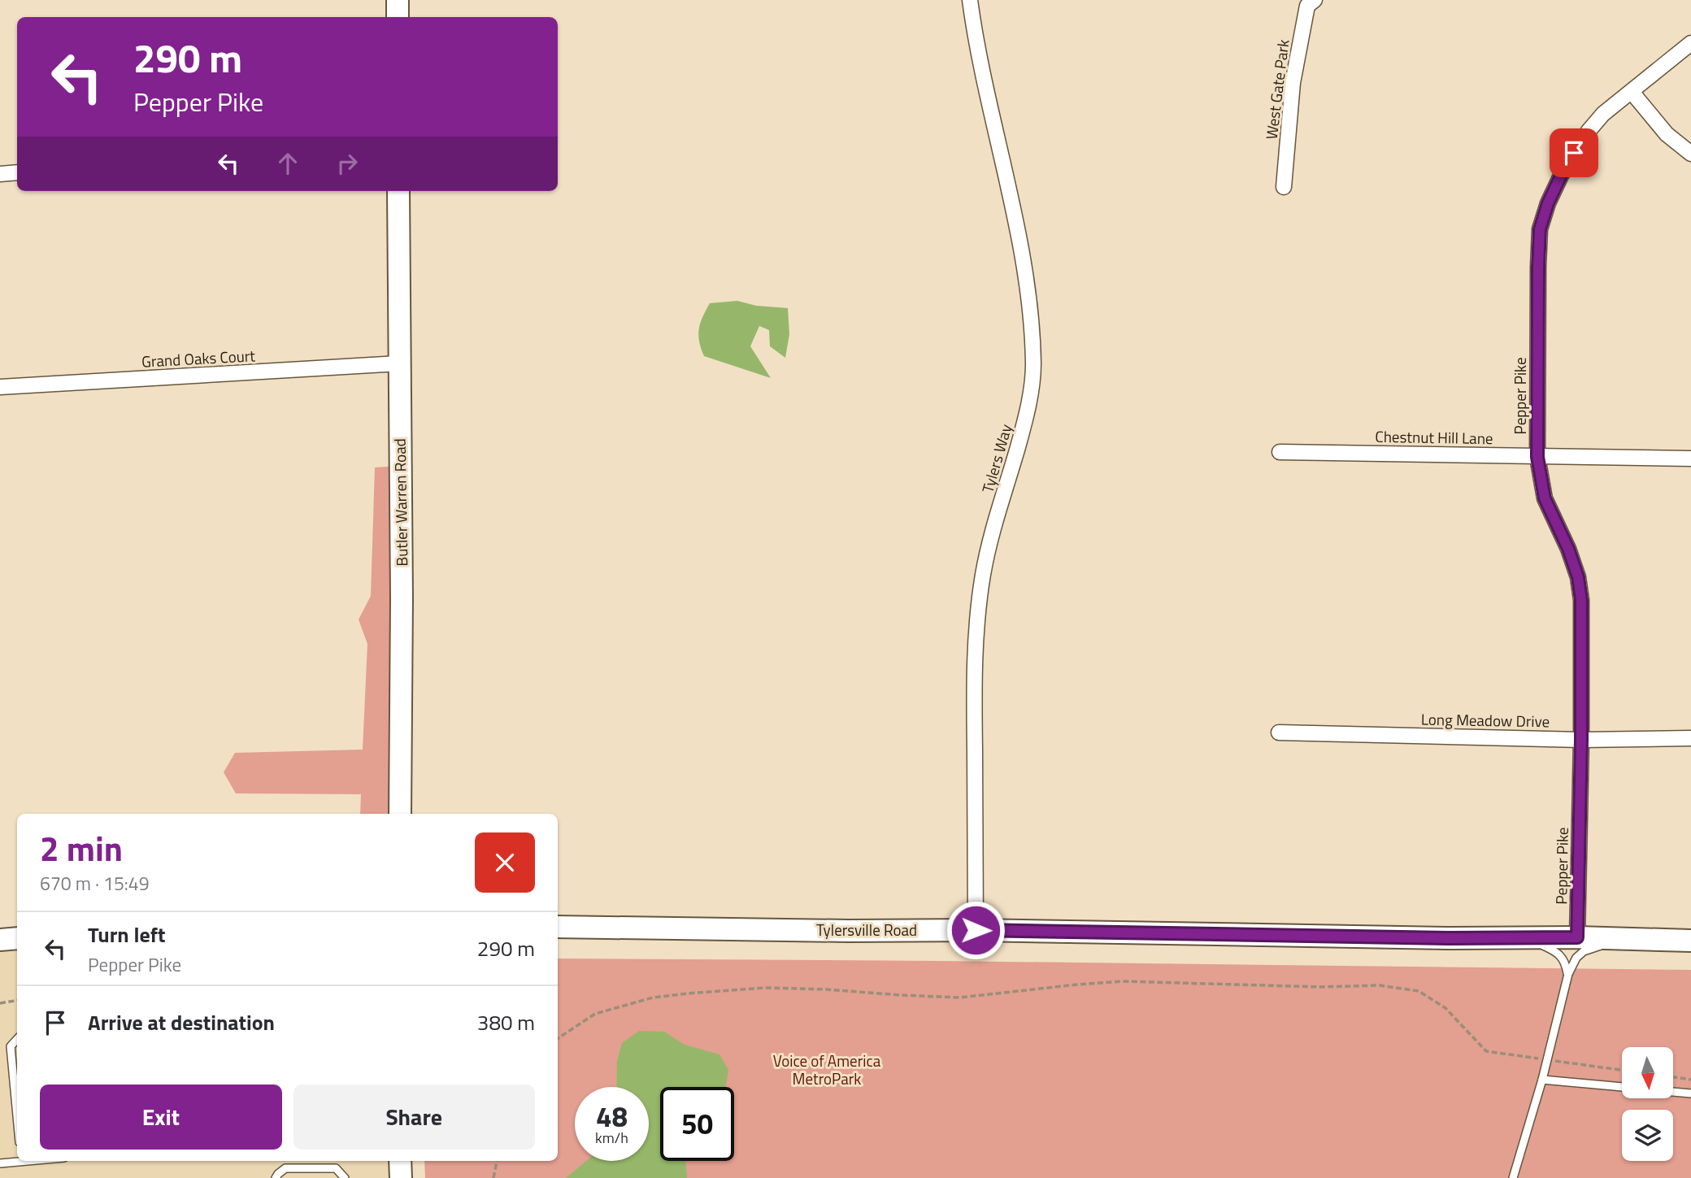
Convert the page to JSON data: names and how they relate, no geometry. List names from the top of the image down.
{
  "streets": {
    "main road": ["Butler Warren Road", "Tylersville Road"],
    "street": [
      "West Gate Park",
      "Grand Oaks Court",
      "Pepper Pike",
      "Chestnut Hill Lane",
      "Tylers Way",
      "Long Meadow Drive"
    ]
  },
  "crossings": [
    ["Grand Oaks Court", "Butler Warren Road"],
    ["Pepper Pike", "Chestnut Hill Lane"],
    ["Pepper Pike", "Long Meadow Drive"],
    ["Pepper Pike", "Tylersville Road"],
    ["Tylers Way", "Tylersville Road"]
  ],
  "parks": ["Voice of America MetroPark"],
  "north": "bottom",
  "page": {
    "turn": ["290 m", "Pepper Pike"],
    "heading": ["2 min", "670 m · 15:49"],
    "list": [
      {
        "name": "Turn left",
        "note": "Pepper Pike",
        "value": "290 m"
      },
      {
        "name": "Arrive at destination",
        "value": "380 m"
      }
    ],
    "buttons": ["Exit", "Share"],
    "speed": "48 km/h",
    "limit": "50"
  }
}
